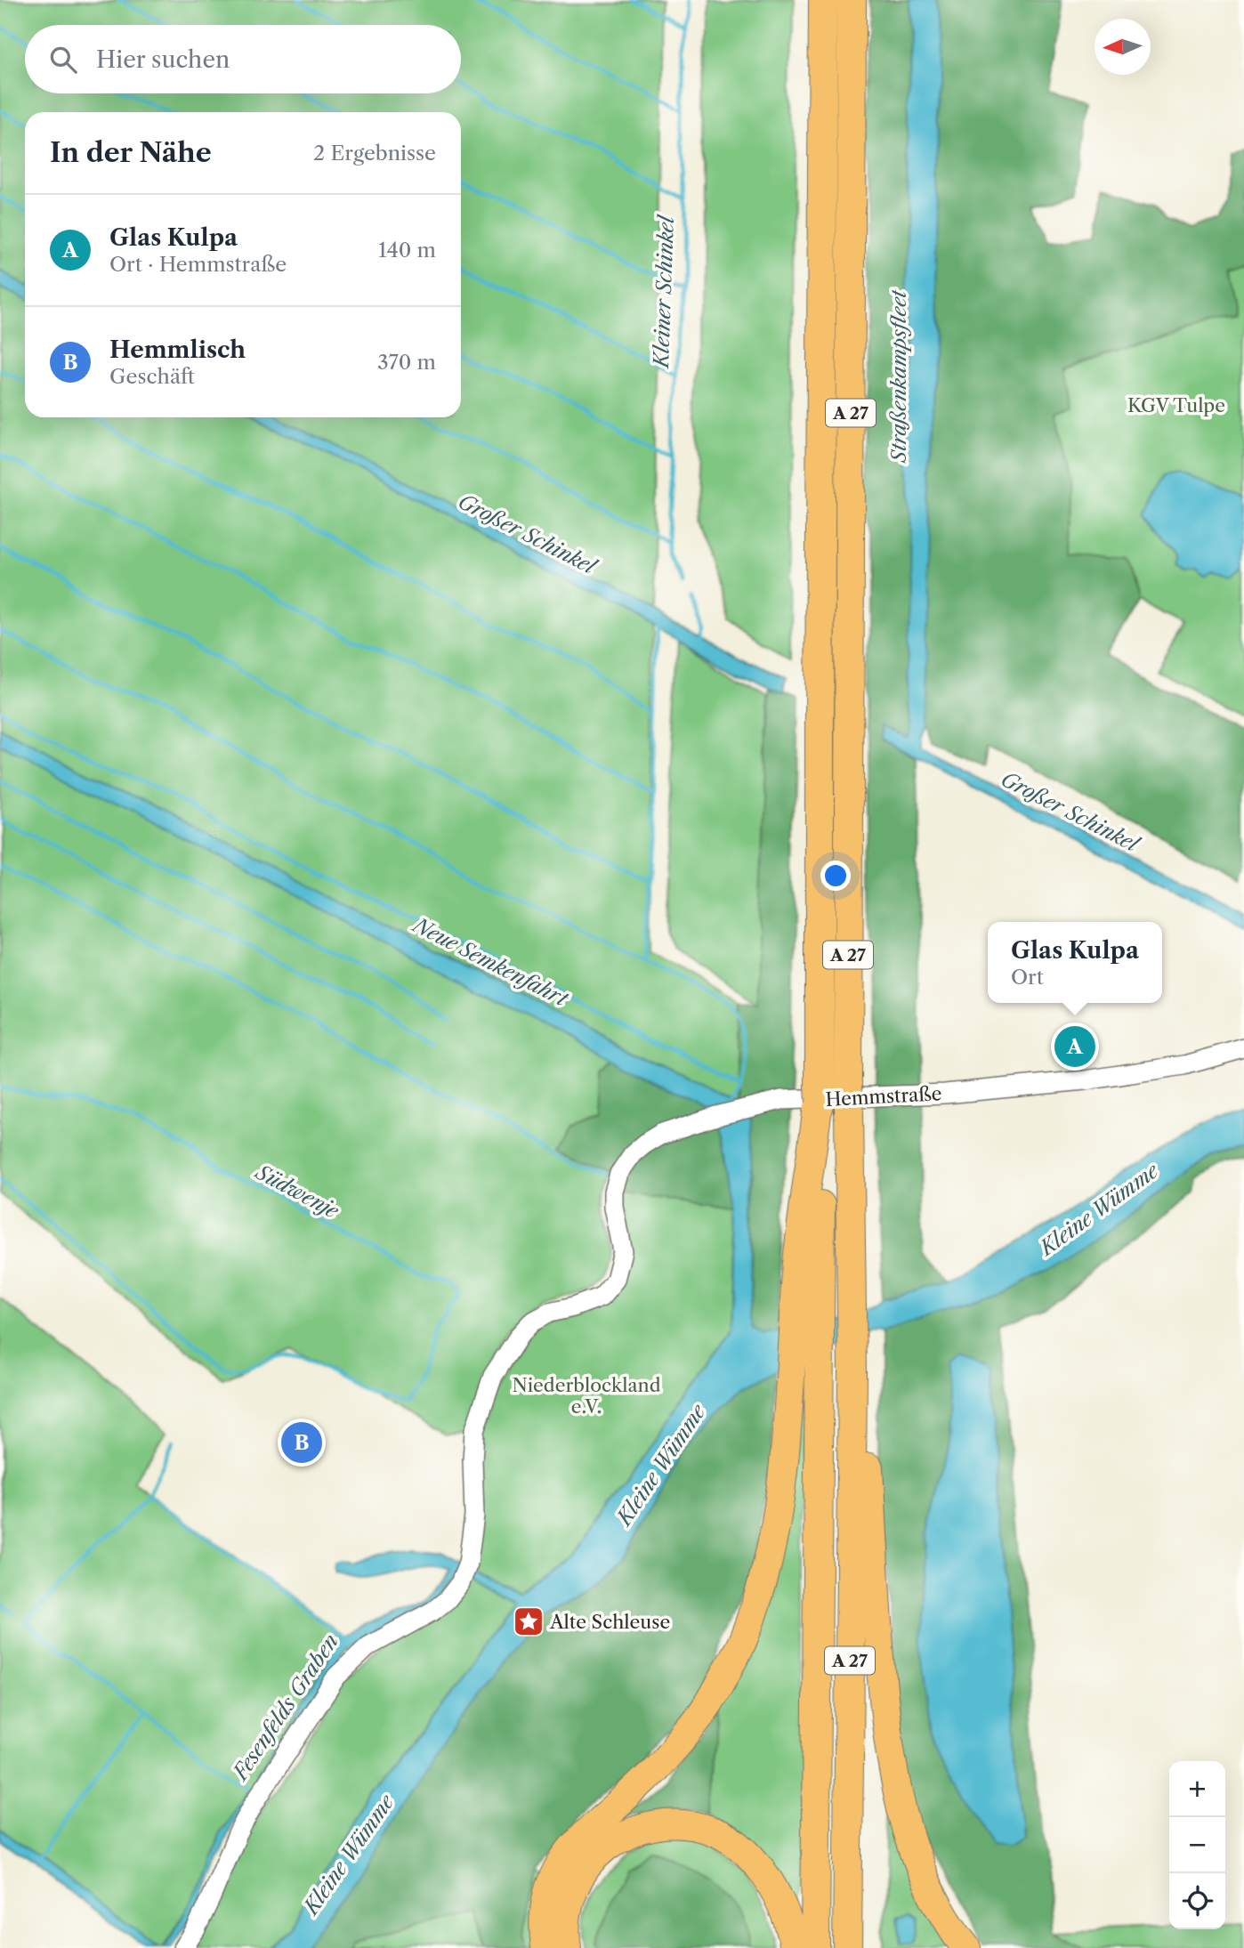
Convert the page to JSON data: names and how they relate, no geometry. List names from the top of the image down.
{
  "streets": {
    "highway": ["A 27"],
    "street": ["Hemmstraße"]
  },
  "water": [
    "Kleiner Schinkel",
    "Straßenkampsfleet",
    "Großer Schinkel",
    "Neue Semkenfahrt",
    "Südwenje",
    "Kleine Wümme",
    "Fesenfelds Graben"
  ],
  "parks": ["KGV Tulpe", "Niederblockland e.V."],
  "places": {
    "place": ["Alte Schleuse"]
  },
  "north": "left",
  "page": {
    "search": "Hier suchen",
    "heading": ["In der Nähe", "2 Ergebnisse"],
    "list": [
      {
        "mark": "A",
        "name": "Glas Kulpa",
        "note": "Ort · Hemmstraße",
        "value": "140 m"
      },
      {
        "mark": "B",
        "name": "Hemmlisch",
        "note": "Geschäft",
        "value": "370 m"
      }
    ],
    "popup": ["Glas Kulpa", "Ort"],
    "pins": ["A", "B"],
    "map_buttons": ["+", "−"]
  }
}
